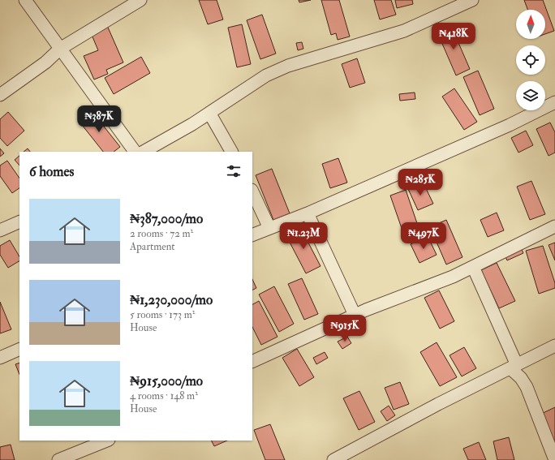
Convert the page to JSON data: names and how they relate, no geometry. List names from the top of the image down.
{
  "north": "top",
  "page": {
    "price": [
      "₦418K",
      "₦387K",
      "₦285K",
      "₦1.23M",
      "₦497K",
      "₦915K"
    ],
    "heading": "6 homes",
    "list": [
      {
        "name": "₦387,000/mo",
        "note": "2 rooms · 72 m² · Apartment"
      },
      {
        "name": "₦1,230,000/mo",
        "note": "5 rooms · 173 m² · House"
      },
      {
        "name": "₦915,000/mo",
        "note": "4 rooms · 148 m² · House"
      }
    ]
  }
}
